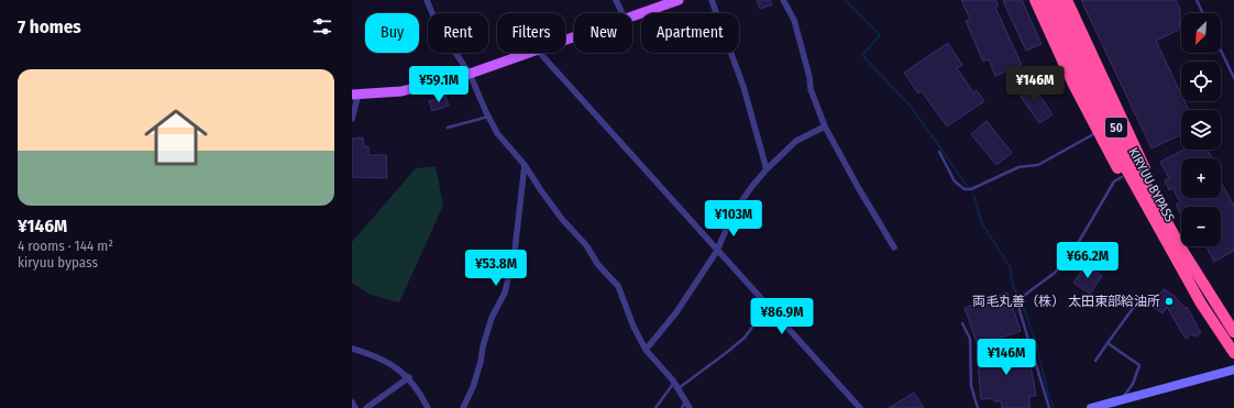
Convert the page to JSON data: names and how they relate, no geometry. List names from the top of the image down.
{
  "streets": {
    "highway": ["50", "KIRYUU BYPASS"]
  },
  "crossings": [
    ["50", "KIRYUU BYPASS"]
  ],
  "places": ["両毛丸善（株） 太田東部給油所"],
  "north": "bottom left",
  "page": {
    "heading": "7 homes",
    "map_buttons": ["+", "−"],
    "chip": [
      "Buy",
      "Rent",
      "Filters",
      "New",
      "Apartment"
    ],
    "list": [
      {
        "name": "¥146M",
        "note": "4 rooms · 144 m² · kiryuu bypass"
      }
    ],
    "price": [
      "¥59.1M",
      "¥146M",
      "¥103M",
      "¥66.2M",
      "¥53.8M",
      "¥86.9M",
      "¥146M"
    ]
  }
}
